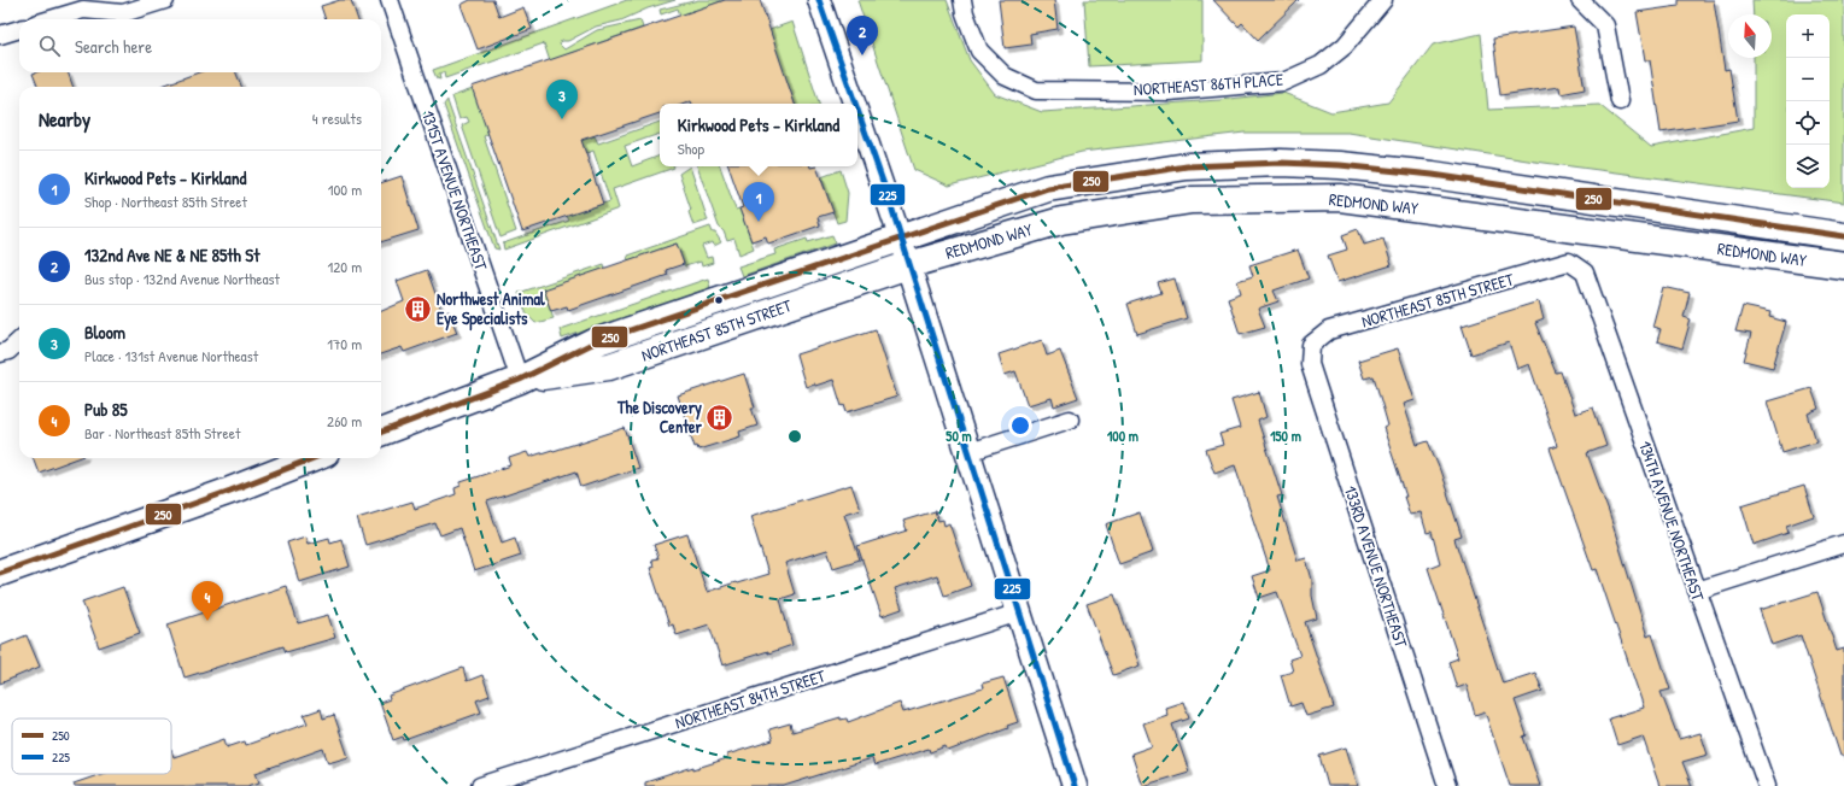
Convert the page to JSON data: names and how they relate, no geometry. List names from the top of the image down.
{
  "streets": {
    "main road": ["REDMOND WAY", "NORTHEAST 85TH STREET"],
    "street": [
      "NORTHEAST 86TH PLACE",
      "131ST AVENUE NORTHEAST",
      "134TH AVENUE NORTHEAST",
      "133RD AVENUE NORTHEAST",
      "NORTHEAST 84TH STREET"
    ]
  },
  "crossings": [
    ["131ST AVENUE NORTHEAST", "NORTHEAST 85TH STREET"],
    ["REDMOND WAY", "NORTHEAST 85TH STREET"],
    ["NORTHEAST 85TH STREET", "134TH AVENUE NORTHEAST"],
    ["NORTHEAST 85TH STREET", "133RD AVENUE NORTHEAST"]
  ],
  "places": {
    "building": ["Northwest Animal Eye Specialists", "The Discovery Center"]
  },
  "lines": ["transit line 225", "transit line 250"],
  "legend": ["250", "225"],
  "north": "top",
  "page": {
    "map_buttons": ["+", "−"],
    "pins": [
      "2",
      "3",
      "1",
      "4"
    ],
    "search": "Search here",
    "heading": ["Nearby", "4 results"],
    "popup": ["Kirkwood Pets - Kirkland", "Shop"],
    "list": [
      {
        "mark": "1",
        "name": "Kirkwood Pets - Kirkland",
        "note": "Shop · Northeast 85th Street",
        "value": "100 m"
      },
      {
        "mark": "2",
        "name": "132nd Ave NE & NE 85th St",
        "note": "Bus stop · 132nd Avenue Northeast",
        "value": "120 m"
      },
      {
        "mark": "3",
        "name": "Bloom",
        "note": "Place · 131st Avenue Northeast",
        "value": "170 m"
      },
      {
        "mark": "4",
        "name": "Pub 85",
        "note": "Bar · Northeast 85th Street",
        "value": "260 m"
      }
    ]
  },
  "rings": ["50 m", "100 m", "150 m"]
}
